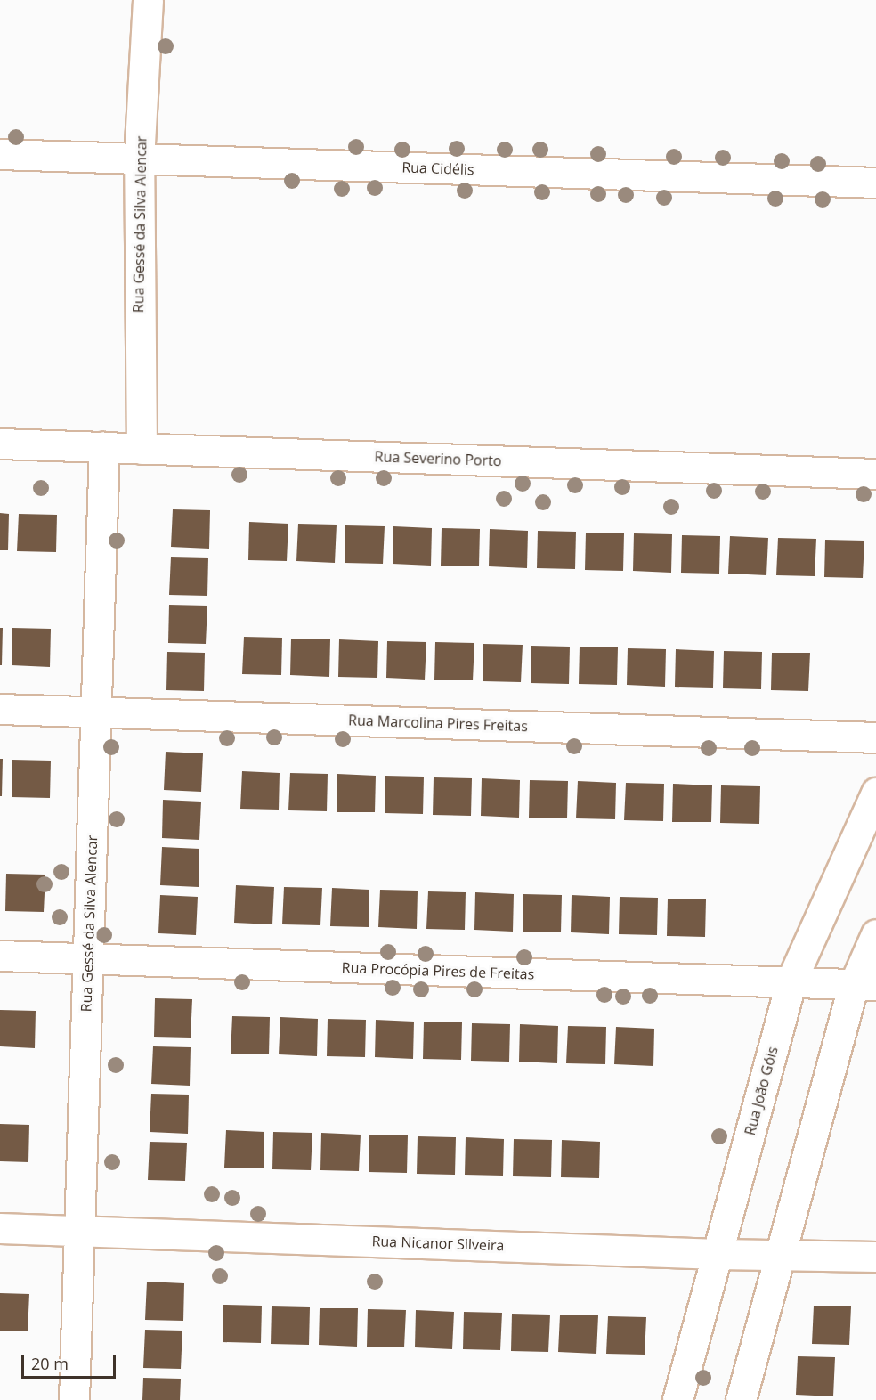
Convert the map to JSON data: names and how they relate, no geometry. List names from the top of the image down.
{
  "streets": {
    "street": [
      "Rua Cidélis",
      "Rua Gessé da Silva Alencar",
      "Rua Severino Porto",
      "Rua Marcolina Pires Freitas",
      "Rua Procópia Pires de Freitas",
      "Rua João Góis",
      "Rua Nicanor Silveira"
    ]
  },
  "crossings": [
    ["Rua Cidélis", "Rua Gessé da Silva Alencar"],
    ["Rua Gessé da Silva Alencar", "Rua Severino Porto"],
    ["Rua Gessé da Silva Alencar", "Rua Marcolina Pires Freitas"],
    ["Rua Gessé da Silva Alencar", "Rua Procópia Pires de Freitas"],
    ["Rua Gessé da Silva Alencar", "Rua Nicanor Silveira"],
    ["Rua Procópia Pires de Freitas", "Rua João Góis"],
    ["Rua João Góis", "Rua Nicanor Silveira"]
  ],
  "scale_bar": "20 m"
}
